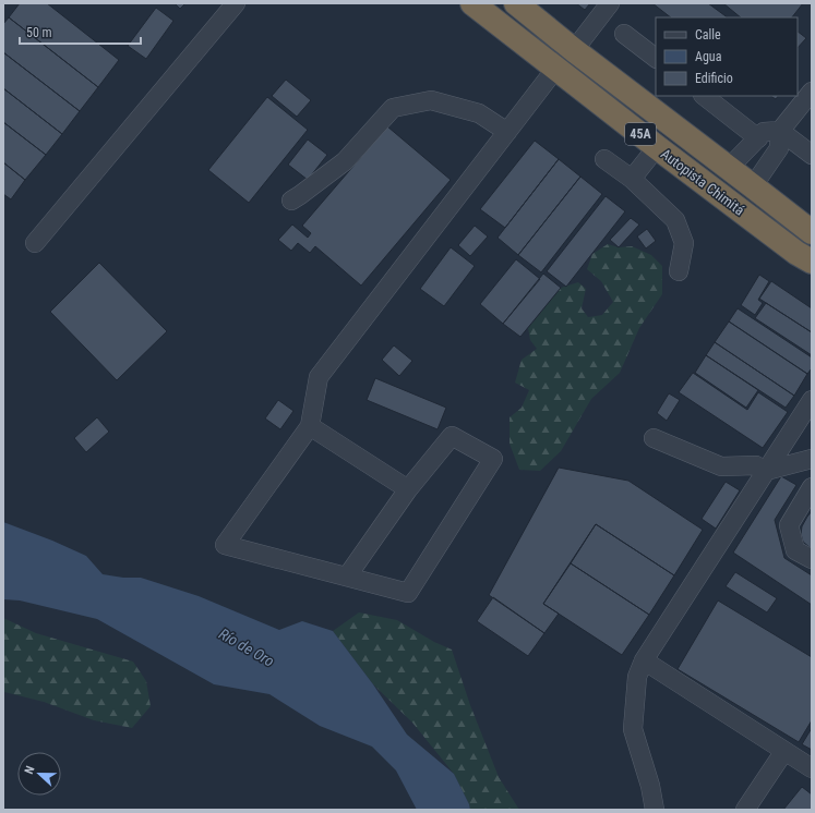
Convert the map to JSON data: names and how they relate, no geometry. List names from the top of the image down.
{
  "streets": {
    "highway": ["45A", "Autopista Chimitá"]
  },
  "water": ["Río de Oro"],
  "legend": ["Calle", "Agua", "Edificio"],
  "scale_bar": "50 m",
  "north": "left"
}
